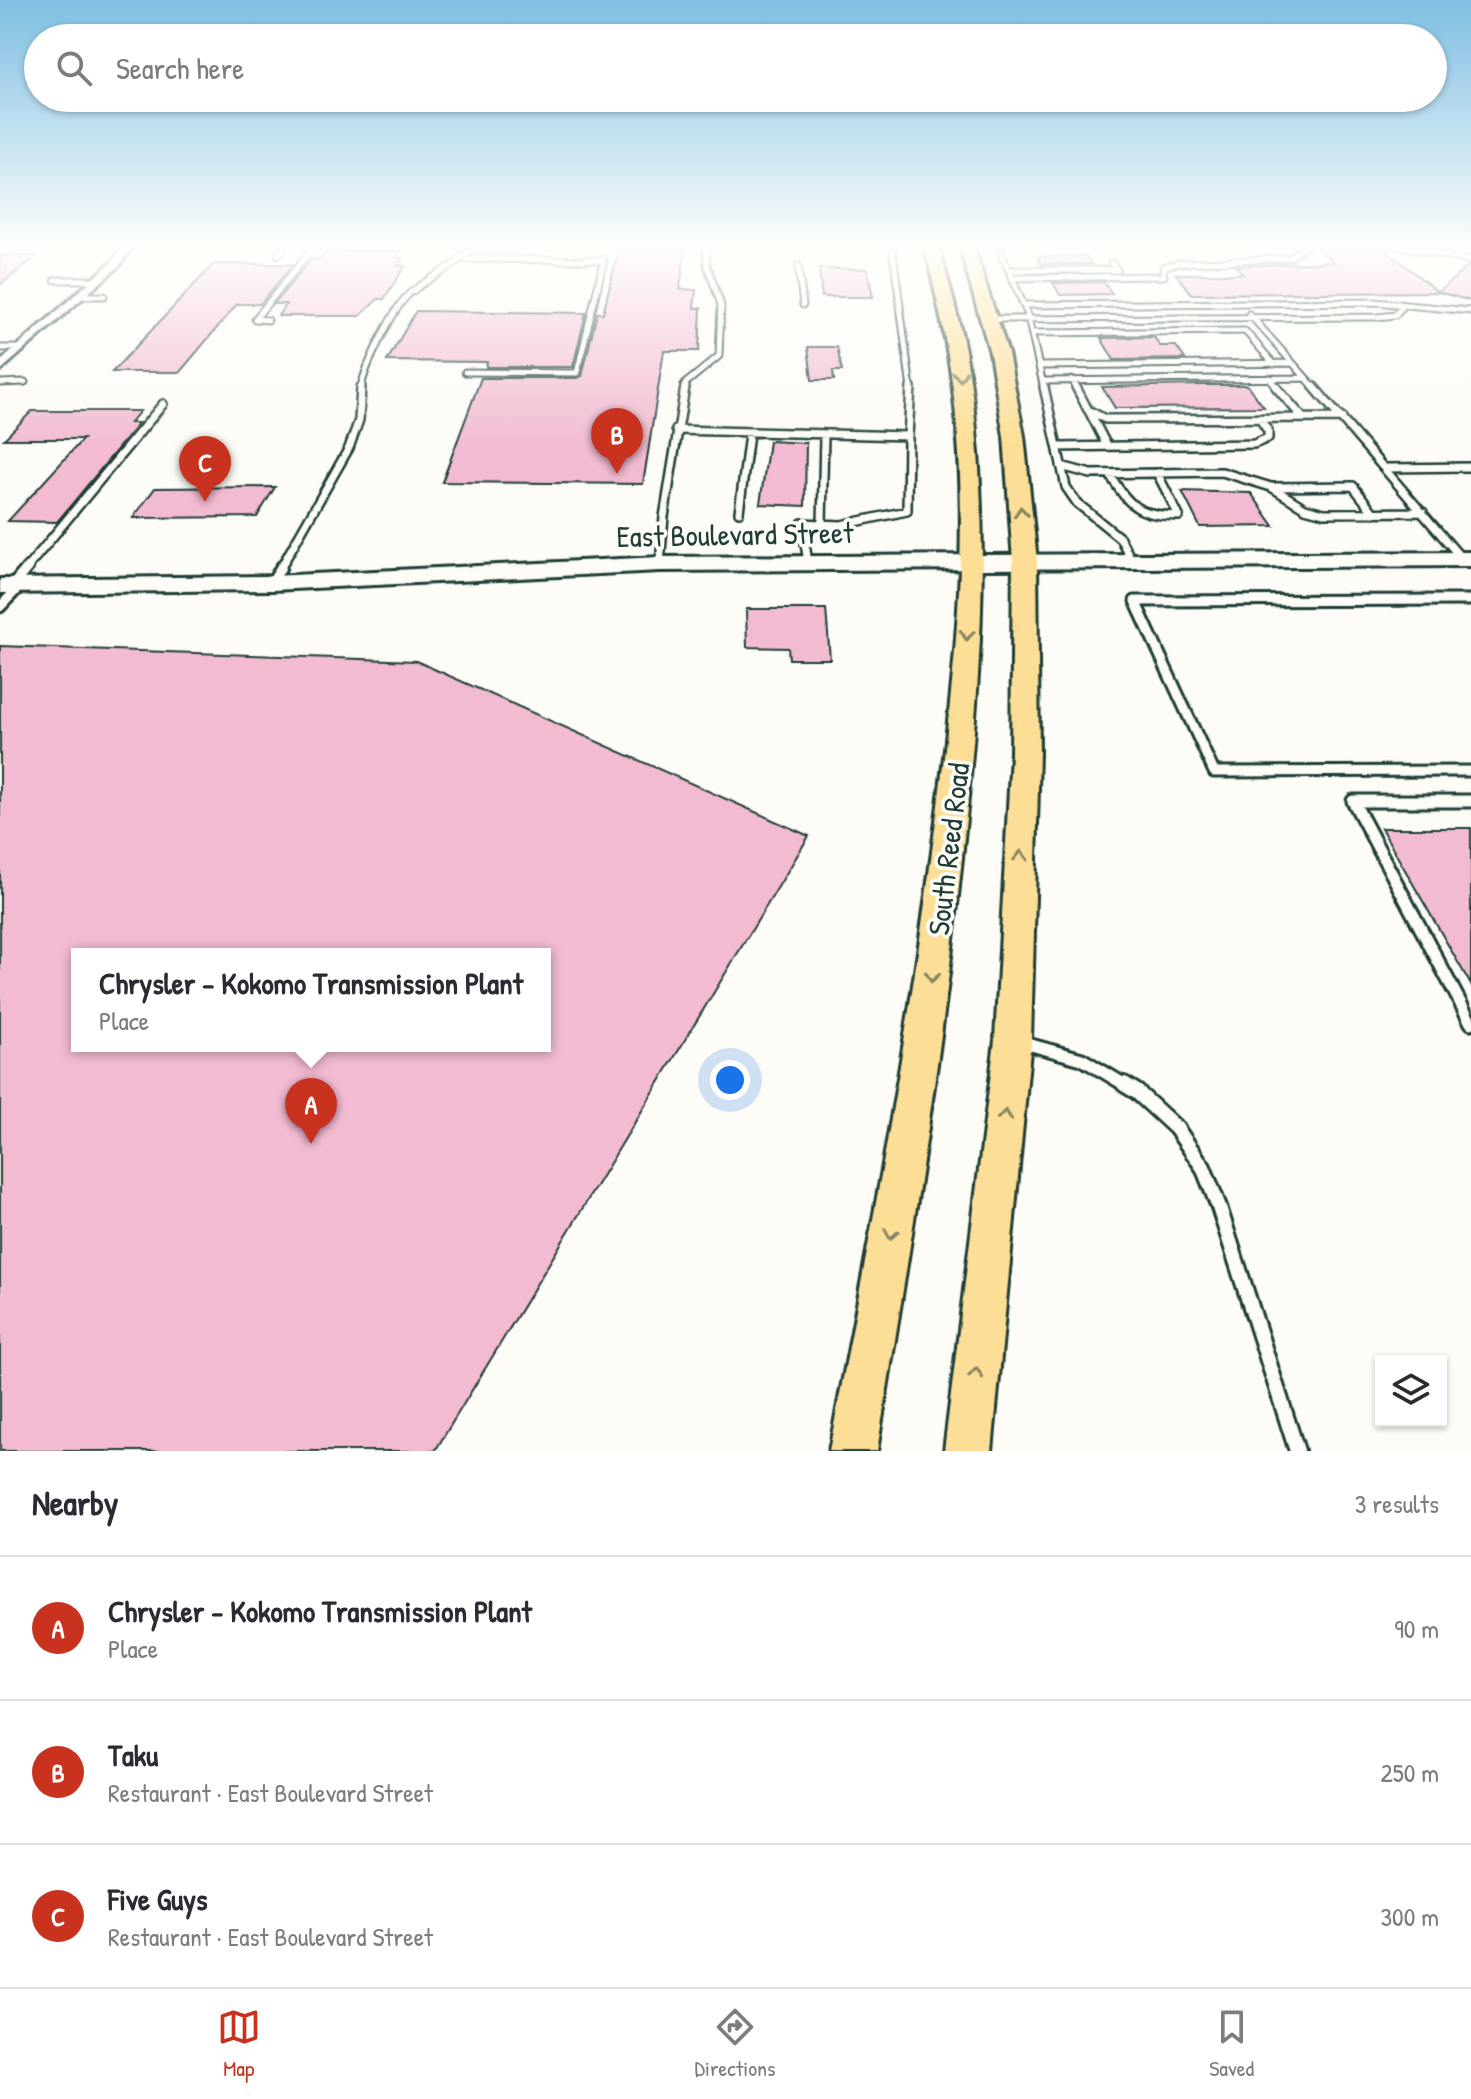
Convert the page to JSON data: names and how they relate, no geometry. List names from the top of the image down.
{
  "streets": {
    "main road": ["East Boulevard Street", "South Reed Road"]
  },
  "crossings": [
    ["East Boulevard Street", "South Reed Road"]
  ],
  "page": {
    "search": "Search here",
    "pins": ["B", "C", "A"],
    "popup": ["Chrysler - Kokomo Transmission Plant", "Place"],
    "heading": ["Nearby", "3 results"],
    "list": [
      {
        "mark": "A",
        "name": "Chrysler - Kokomo Transmission Plant",
        "note": "Place",
        "value": "90 m"
      },
      {
        "mark": "B",
        "name": "Taku",
        "note": "Restaurant · East Boulevard Street",
        "value": "250 m"
      },
      {
        "mark": "C",
        "name": "Five Guys",
        "note": "Restaurant · East Boulevard Street",
        "value": "300 m"
      }
    ],
    "nav": ["Map", "Directions", "Saved"]
  }
}
